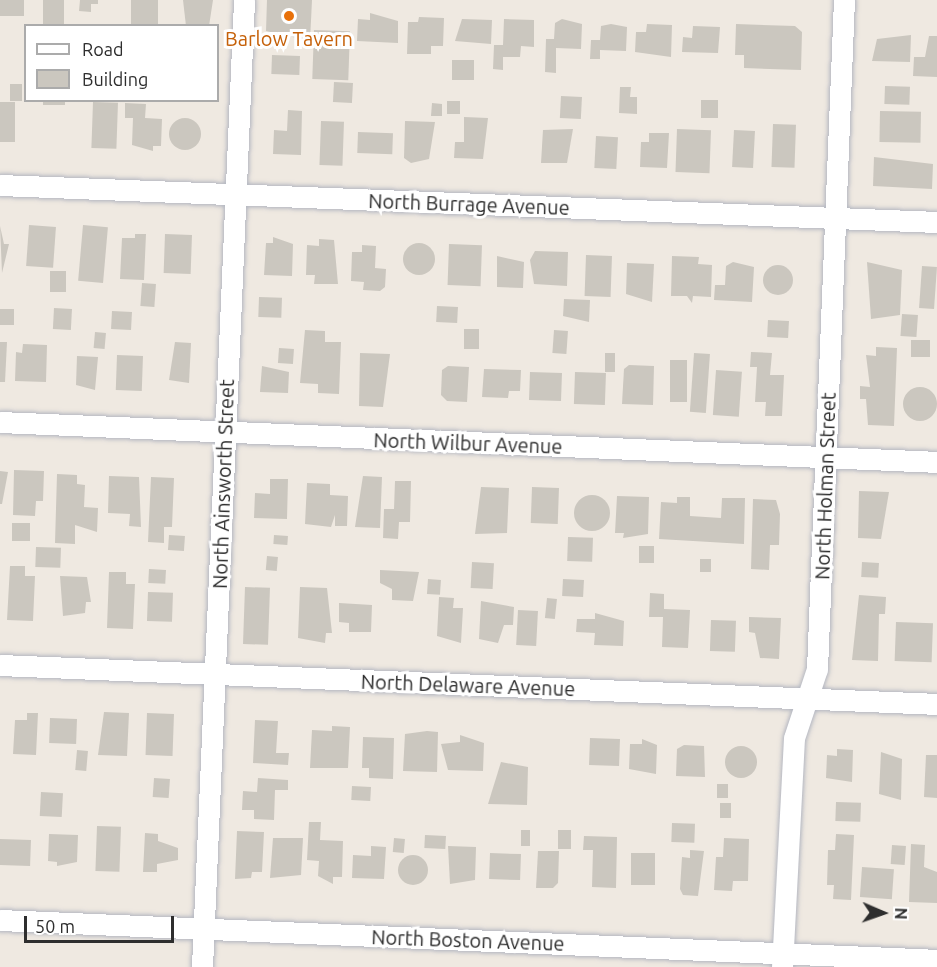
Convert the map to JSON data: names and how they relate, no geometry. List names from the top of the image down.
{
  "streets": {
    "street": [
      "North Burrage Avenue",
      "North Wilbur Avenue",
      "North Ainsworth Street",
      "North Holman Street",
      "North Delaware Avenue",
      "North Boston Avenue"
    ]
  },
  "crossings": [
    ["North Burrage Avenue", "North Ainsworth Street"],
    ["North Burrage Avenue", "North Holman Street"],
    ["North Wilbur Avenue", "North Ainsworth Street"],
    ["North Wilbur Avenue", "North Holman Street"],
    ["North Ainsworth Street", "North Delaware Avenue"],
    ["North Ainsworth Street", "North Boston Avenue"],
    ["North Holman Street", "North Delaware Avenue"],
    ["North Holman Street", "North Boston Avenue"]
  ],
  "places": ["Barlow Tavern"],
  "legend": ["Road", "Building"],
  "scale_bar": "50 m",
  "north": "right"
}
